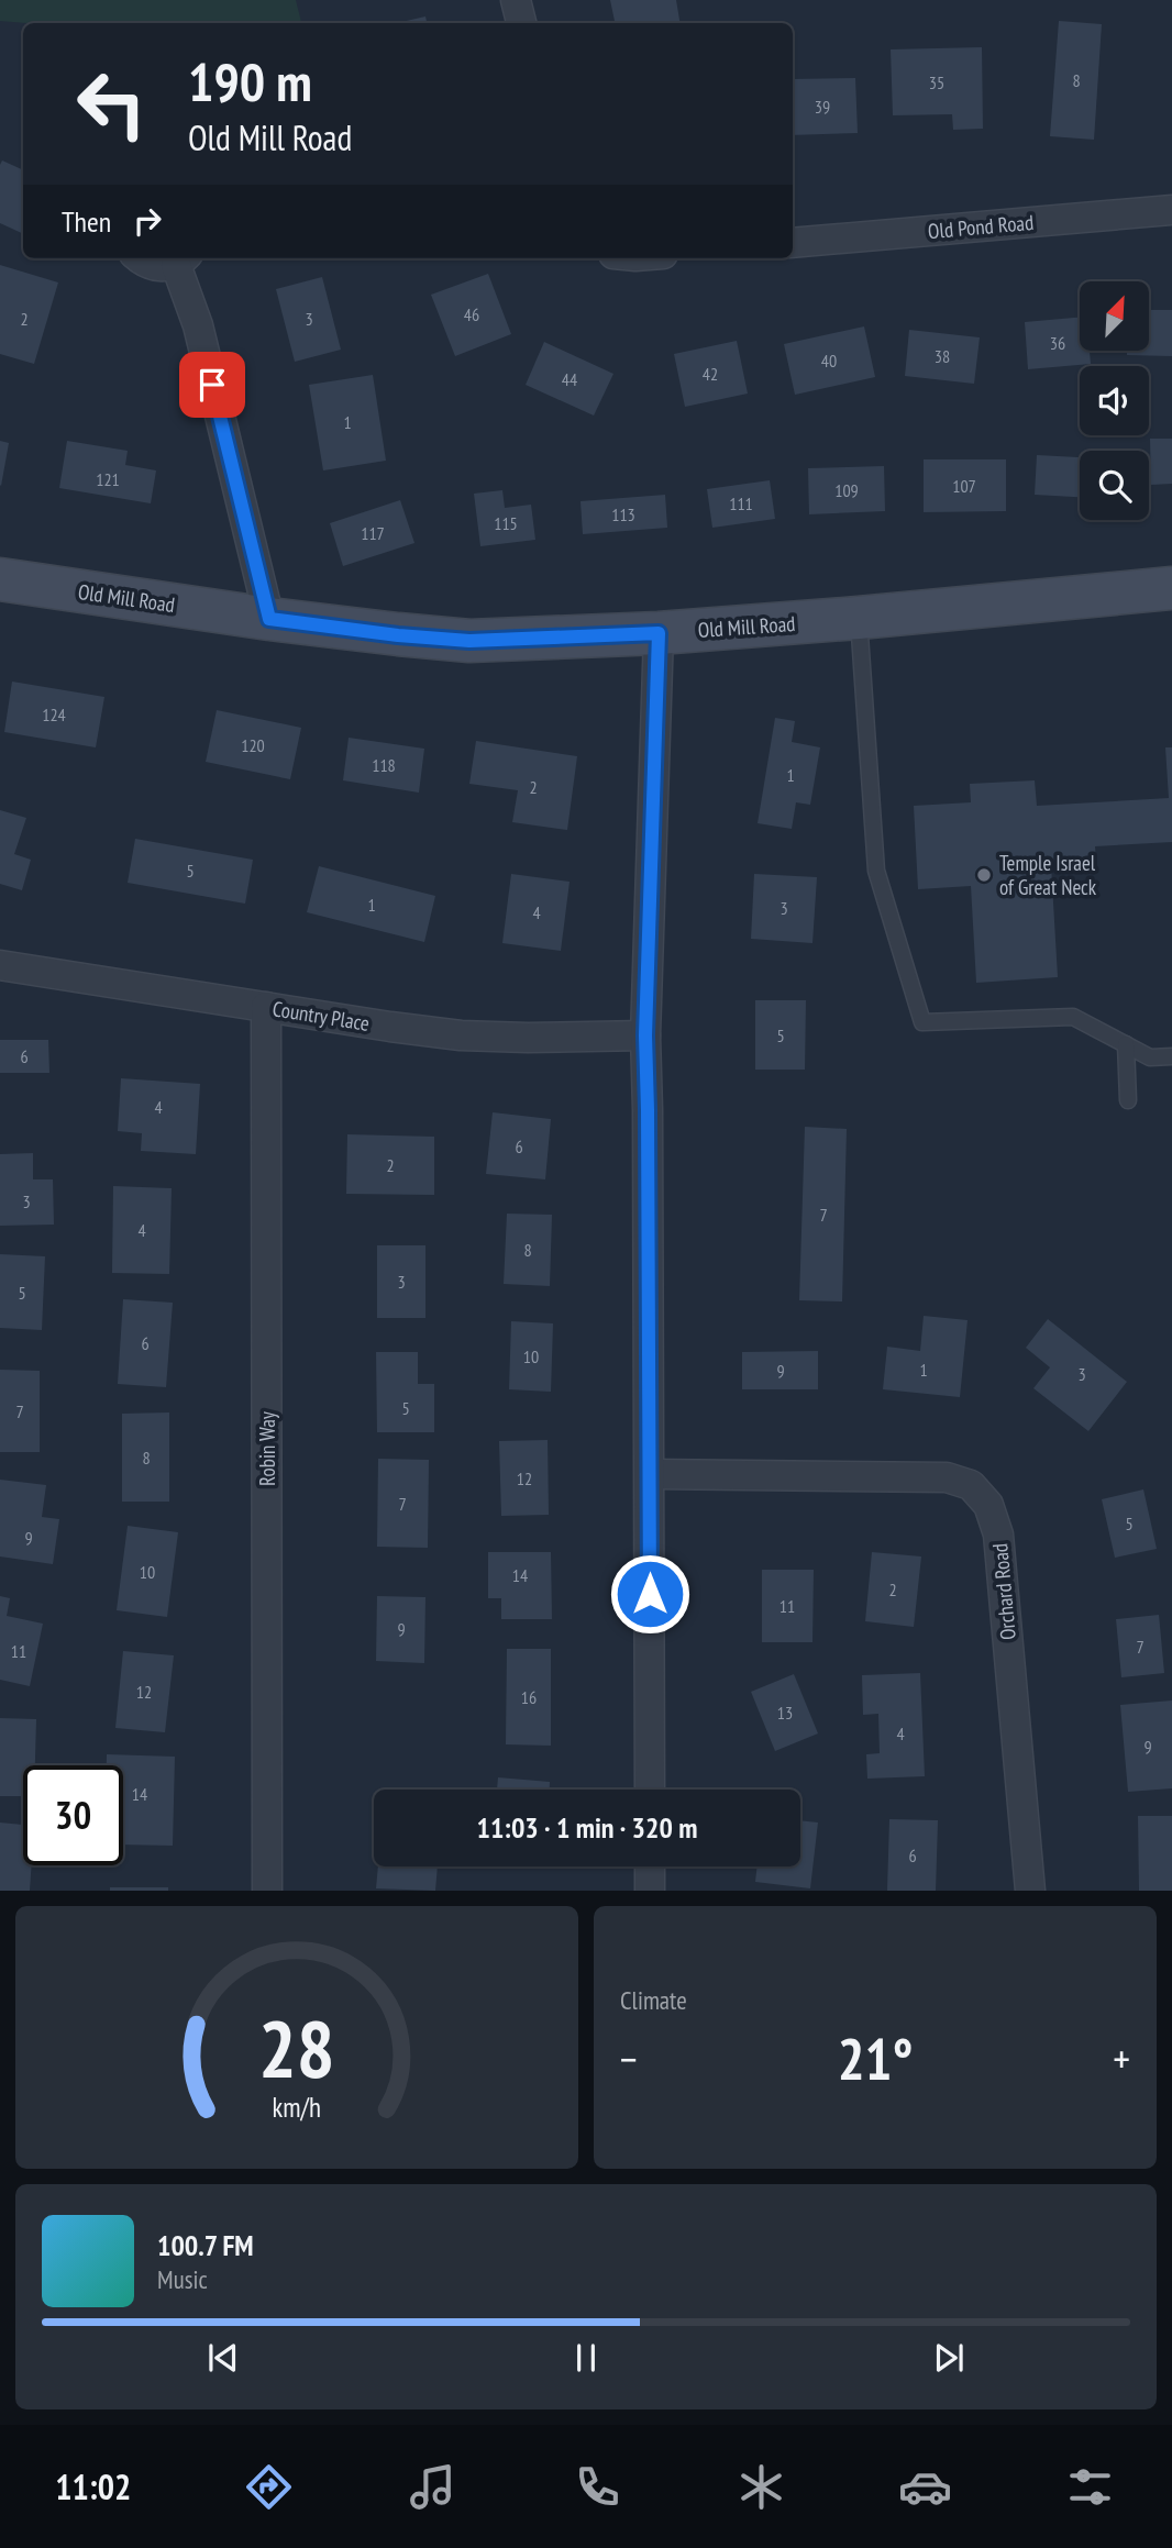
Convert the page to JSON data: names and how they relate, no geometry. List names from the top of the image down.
{
  "streets": {
    "street": [
      "Old Pond Road",
      "Old Mill Road",
      "Country Place",
      "Robin Way",
      "Orchard Road"
    ]
  },
  "crossings": [
    ["Country Place", "Robin Way"]
  ],
  "places": ["Temple Israel of Great Neck"],
  "house_numbers": [
    "8",
    "35",
    "39",
    "46",
    "2",
    "3",
    "36",
    "38",
    "40",
    "42",
    "44",
    "1",
    "121",
    "107",
    "109",
    "111",
    "113",
    "115",
    "117",
    "124",
    "120",
    "118",
    "1",
    "2",
    "5",
    "1",
    "3",
    "4",
    "5",
    "6",
    "4",
    "6",
    "2",
    "3",
    "7",
    "4",
    "8",
    "3",
    "5",
    "6",
    "10",
    "1",
    "9",
    "3",
    "5",
    "7",
    "8",
    "12",
    "7",
    "5",
    "9",
    "10",
    "14",
    "2",
    "11",
    "9",
    "7",
    "11",
    "12",
    "16",
    "13",
    "4",
    "9",
    "14",
    "6"
  ],
  "north": "top right",
  "page": {
    "turn": ["190 m", "Old Mill Road"],
    "then": "Then",
    "limit": "30",
    "trip": "11:03 · 1 min · 320 m",
    "tile": "Climate",
    "heat": ["−", "21°", "+"],
    "song": ["100.7 FM", "Music"],
    "tabs": "11:02",
    "gauge": ["28", "km/h"]
  }
}
